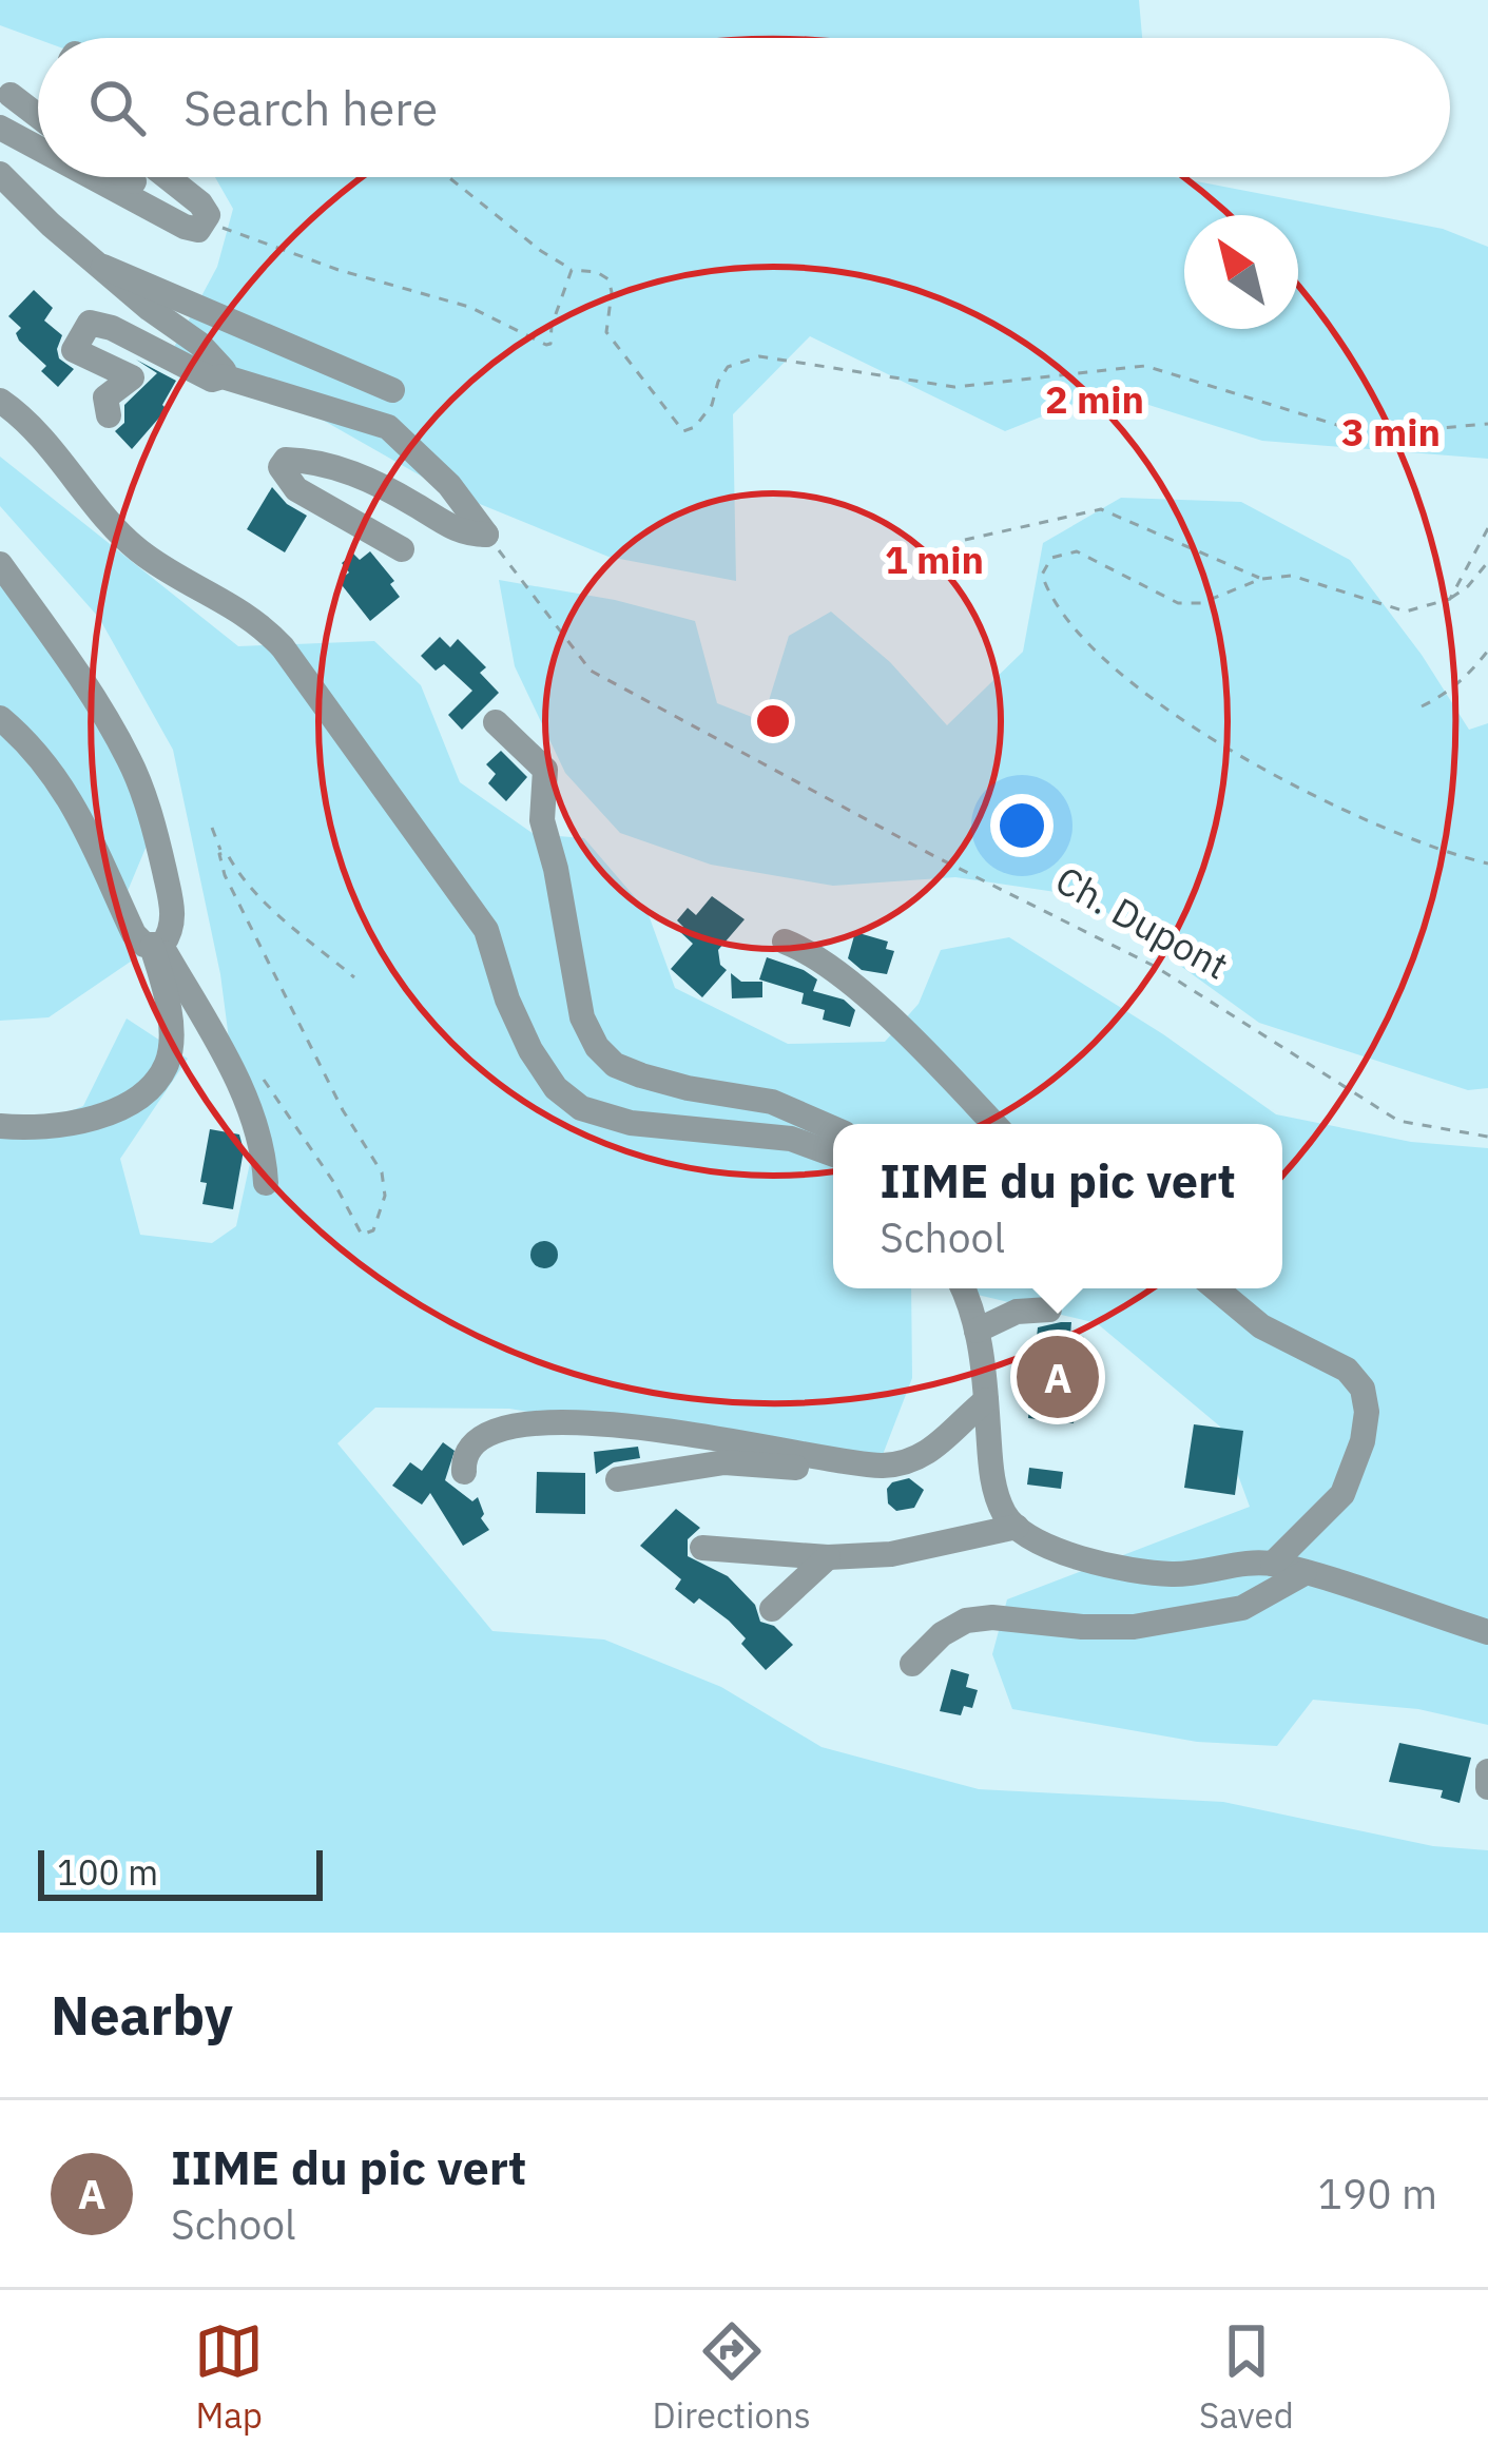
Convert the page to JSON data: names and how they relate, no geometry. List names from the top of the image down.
{
  "streets": {
    "path": ["Ch. Dupont"]
  },
  "scale_bar": "100 m",
  "north": "top left",
  "page": {
    "search": "Search here",
    "popup": ["IIME du pic vert", "School"],
    "pins": "A",
    "scale": "100 m",
    "heading": "Nearby",
    "list": [
      {
        "mark": "A",
        "name": "IIME du pic vert",
        "note": "School",
        "value": "190 m"
      }
    ],
    "nav": ["Map", "Directions", "Saved"]
  },
  "rings": ["2 min", "3 min", "1 min"]
}
